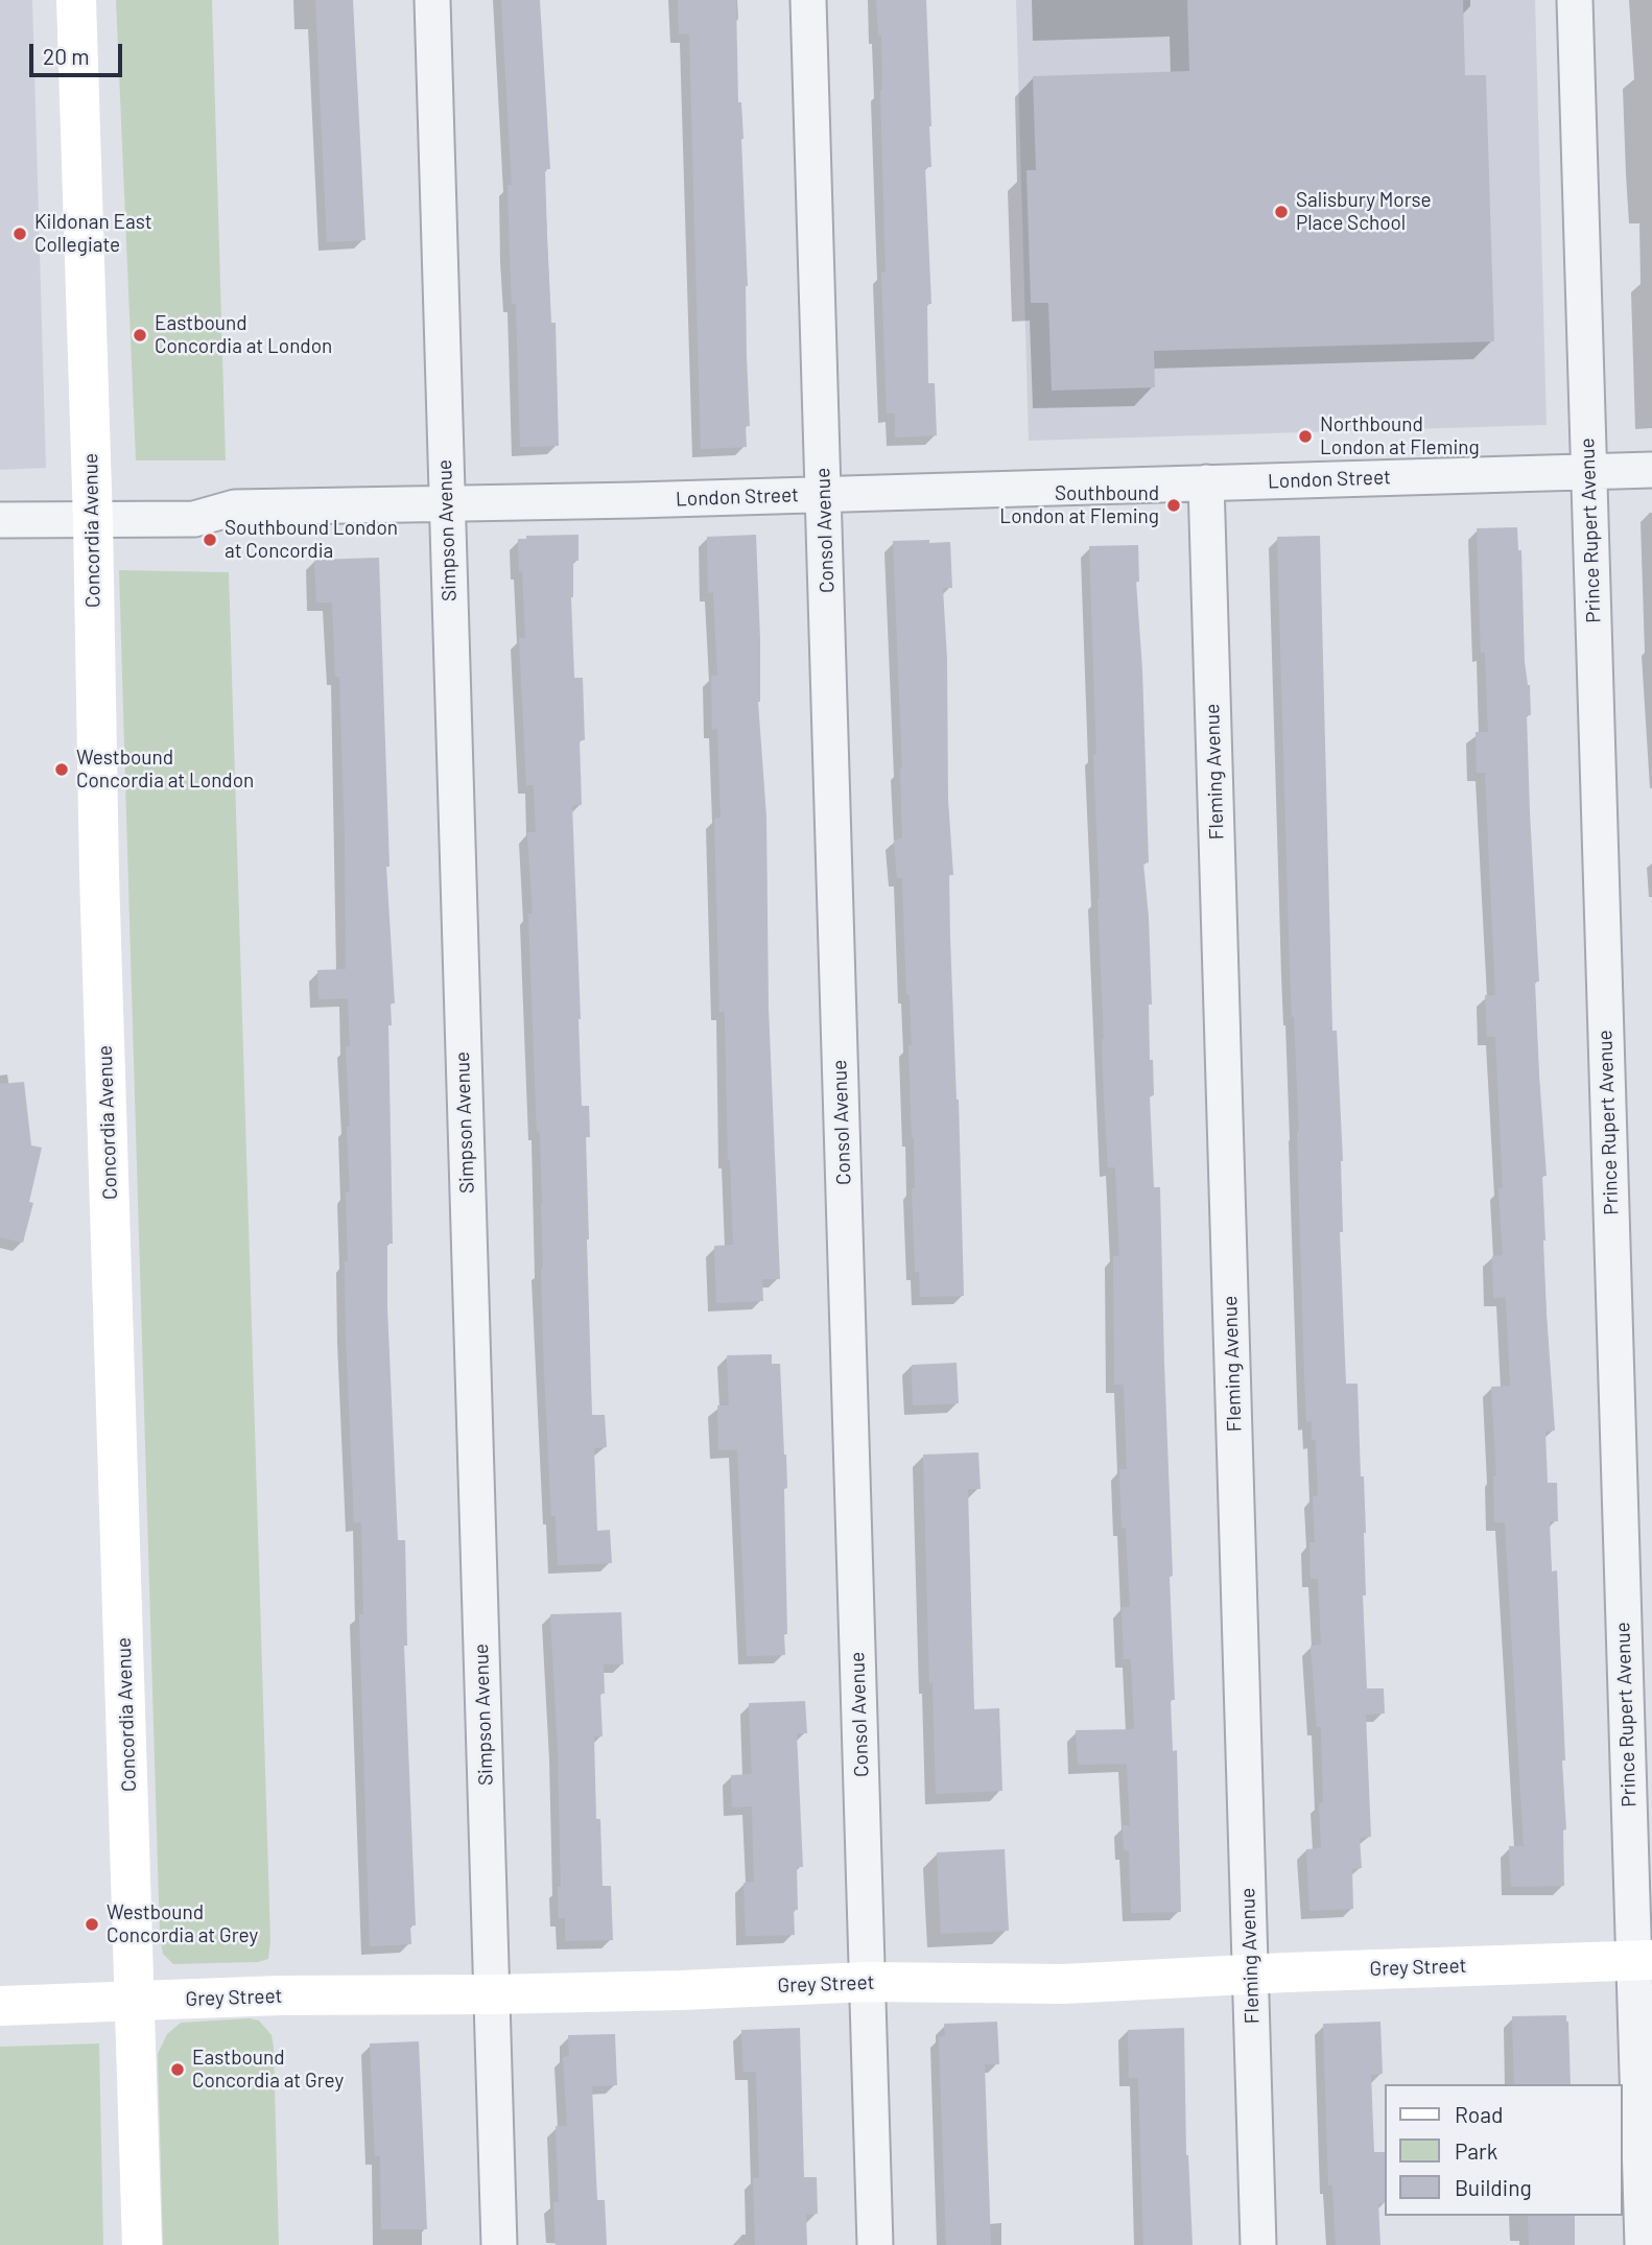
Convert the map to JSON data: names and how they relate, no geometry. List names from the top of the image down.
{
  "streets": {
    "main road": ["Concordia Avenue", "Grey Street"],
    "street": [
      "London Street",
      "Simpson Avenue",
      "Consol Avenue",
      "Prince Rupert Avenue",
      "Fleming Avenue"
    ]
  },
  "crossings": [
    ["London Street", "Concordia Avenue"],
    ["London Street", "Simpson Avenue"],
    ["London Street", "Consol Avenue"],
    ["London Street", "Prince Rupert Avenue"],
    ["London Street", "Fleming Avenue"],
    ["Concordia Avenue", "Grey Street"],
    ["Simpson Avenue", "Grey Street"],
    ["Consol Avenue", "Grey Street"],
    ["Prince Rupert Avenue", "Grey Street"],
    ["Fleming Avenue", "Grey Street"]
  ],
  "places": [
    "Salisbury Morse Place School",
    "Kildonan East Collegiate",
    "Eastbound Concordia at London",
    "Northbound London at Fleming",
    "Southbound London at Fleming",
    "Southbound London at Concordia",
    "Westbound Concordia at London",
    "Westbound Concordia at Grey",
    "Eastbound Concordia at Grey"
  ],
  "legend": ["Road", "Park", "Building"],
  "scale_bar": "20 m"
}
